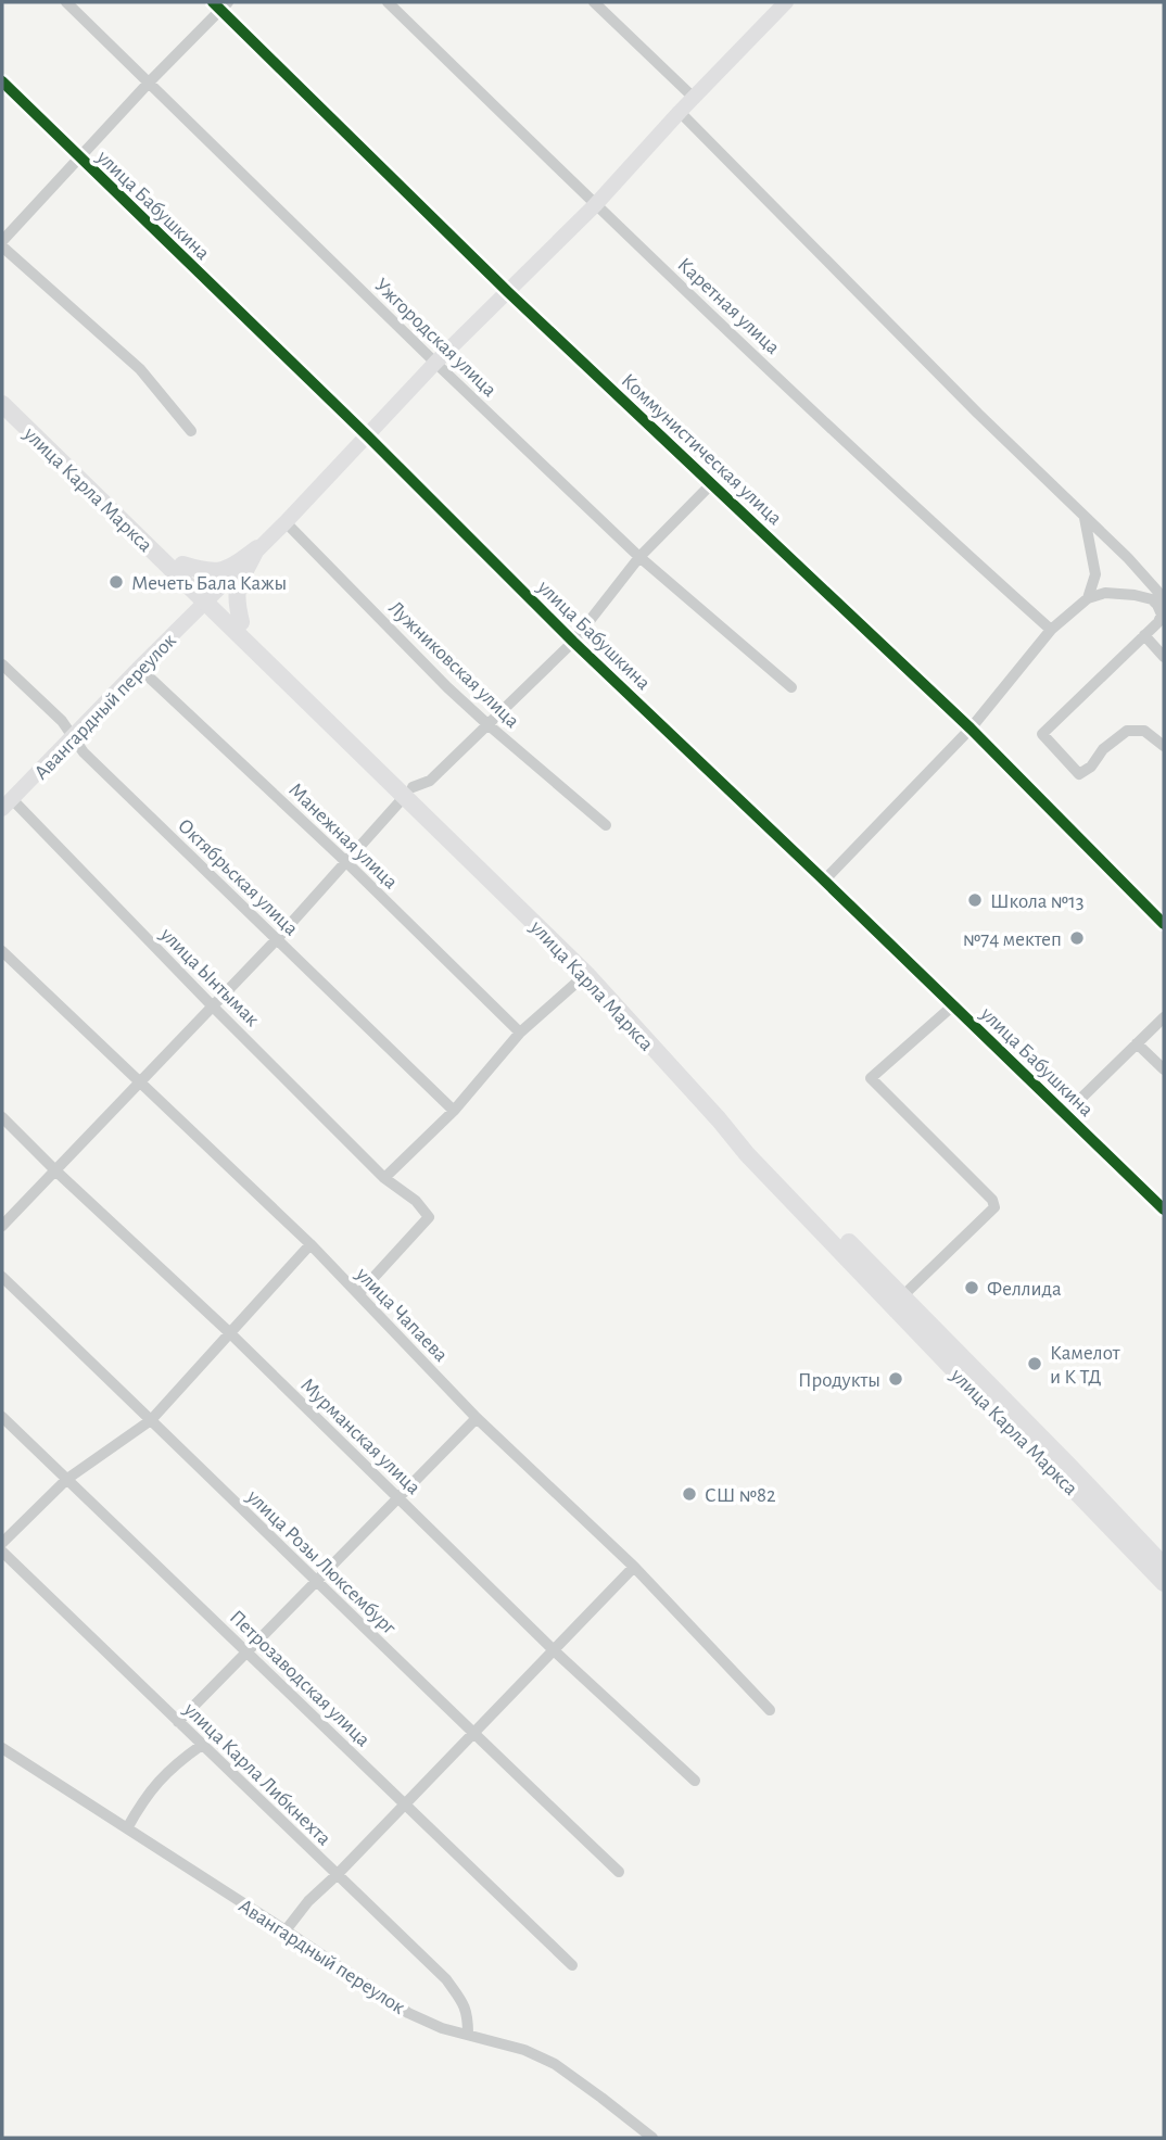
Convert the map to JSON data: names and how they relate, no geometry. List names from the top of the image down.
{
  "streets": {
    "main road": ["улица Карла Маркса"],
    "street": [
      "улица Бабушкина",
      "Каретная улица",
      "Ужгородская улица",
      "Коммунистическая улица",
      "Лужниковская улица",
      "Авангардный переулок",
      "Манежная улица",
      "Октябрьская улица",
      "улица Ынтымак",
      "улица Чапаева",
      "Мурманская улица",
      "улица Розы Люксембург",
      "Петрозаводская улица",
      "улица Карла Либкнехта"
    ]
  },
  "crossings": [
    ["улица Бабушкина", "Авангардный переулок"],
    ["Каретная улица", "Авангардный переулок"],
    ["Ужгородская улица", "Авангардный переулок"],
    ["Коммунистическая улица", "Авангардный переулок"],
    ["улица Карла Маркса", "Авангардный переулок"],
    ["Лужниковская улица", "Авангардный переулок"],
    ["Авангардный переулок", "Манежная улица"],
    ["Авангардный переулок", "Октябрьская улица"],
    ["Авангардный переулок", "улица Ынтымак"],
    ["Авангардный переулок", "улица Карла Либкнехта"],
    ["улица Ынтымак", "улица Чапаева"]
  ],
  "places": [
    "Мечеть Бала Кажы",
    "Школа №13",
    "№74 мектеп",
    "Феллида",
    "Камелот и К ТД",
    "Продукты",
    "СШ №82"
  ]
}
